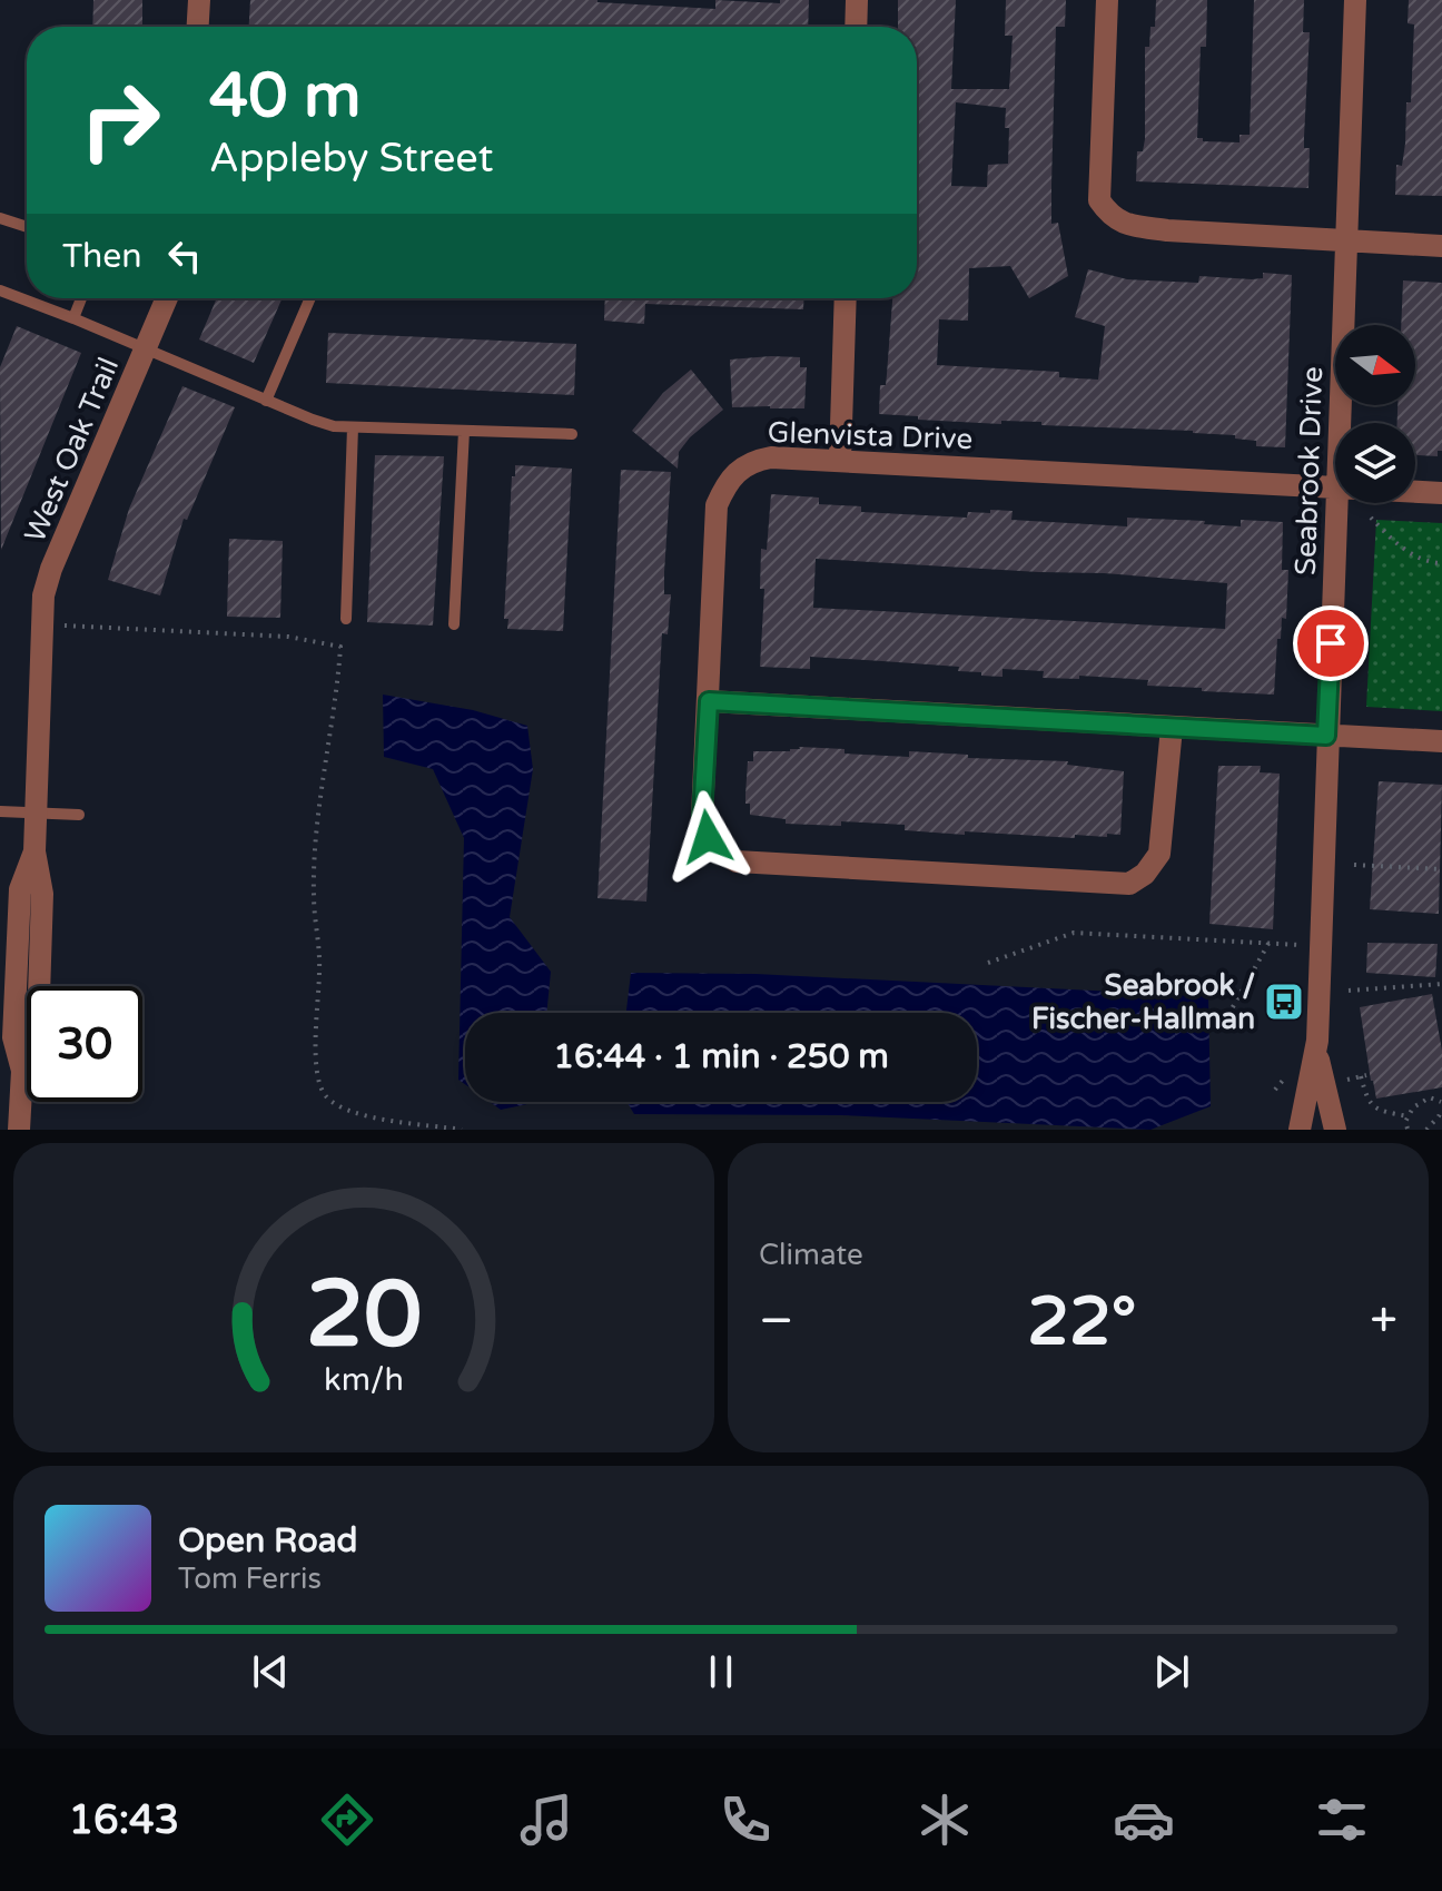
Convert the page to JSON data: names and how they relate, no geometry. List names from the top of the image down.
{
  "streets": {
    "street": ["Glenvista Drive", "West Oak Trail", "Seabrook Drive"]
  },
  "places": {
    "bus stop": ["Seabrook / Fischer-Hallman"]
  },
  "north": "right",
  "page": {
    "turn": ["40 m", "Appleby Street"],
    "then": "Then",
    "limit": "30",
    "trip": "16:44 · 1 min · 250 m",
    "tile": "Climate",
    "heat": ["−", "22°", "+"],
    "song": ["Open Road", "Tom Ferris"],
    "tabs": "16:43",
    "gauge": ["20", "km/h"]
  }
}
